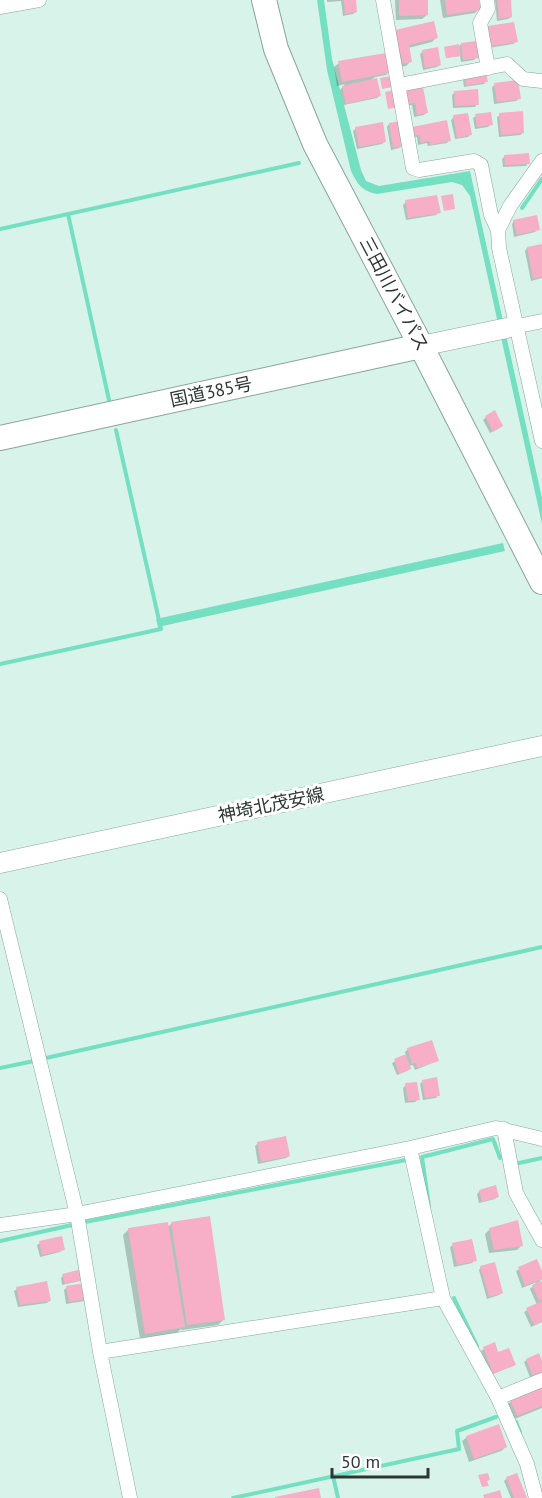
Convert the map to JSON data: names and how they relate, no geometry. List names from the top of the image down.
{
  "streets": {
    "highway": ["三田川バイパス", "国道385号"],
    "main road": ["神埼北茂安線"]
  },
  "crossings": [
    ["三田川バイパス", "国道385号"]
  ],
  "scale_bar": "50 m"
}
